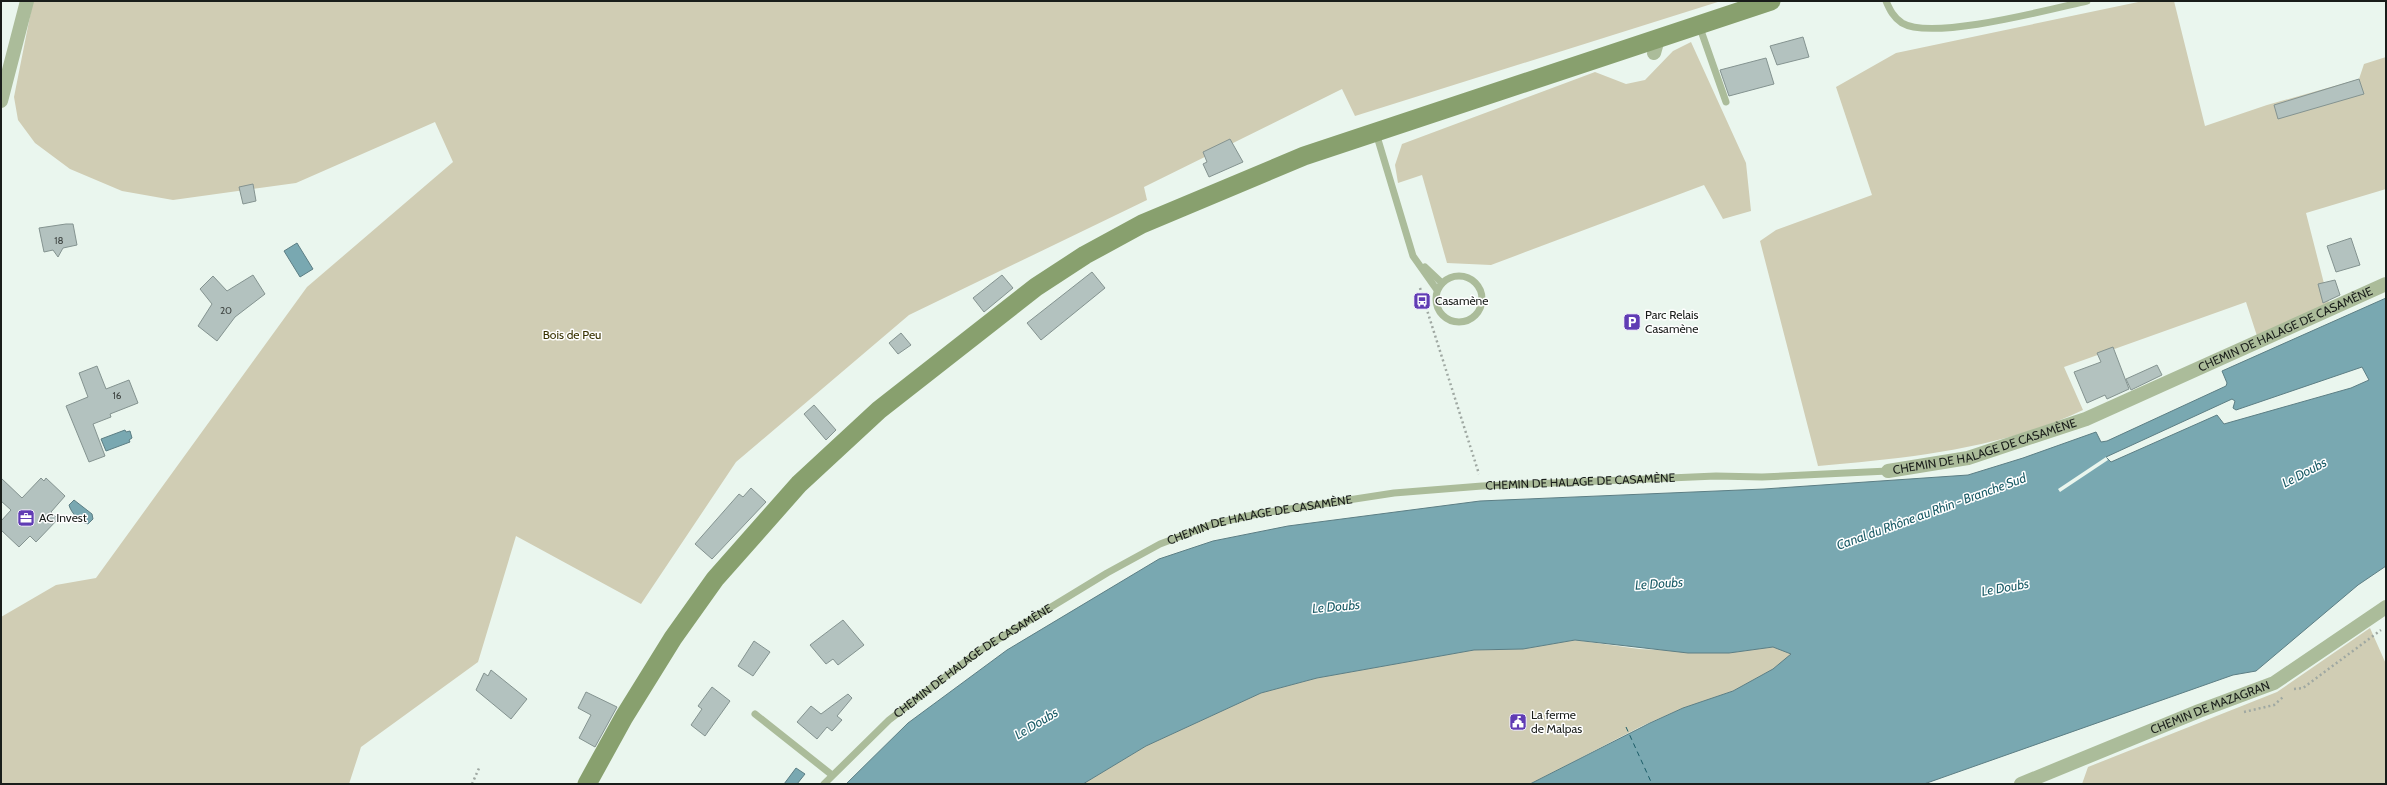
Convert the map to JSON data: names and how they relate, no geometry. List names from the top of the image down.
{
  "streets": {
    "street": ["CHEMIN DE HALAGE DE CASAMÈNE", "CHEMIN DE MAZAGRAN"]
  },
  "water": ["Le Doubs", "Canal du Rhône au Rhin - Branche Sud"],
  "parks": ["Bois de Peu"],
  "places": {
    "bus stop": ["Casamène"],
    "parking": ["Parc Relais Casamène"],
    "office": ["AC Invest"],
    "public building": ["La ferme de Malpas"]
  },
  "house_numbers": ["18", "20", "16"]
}
